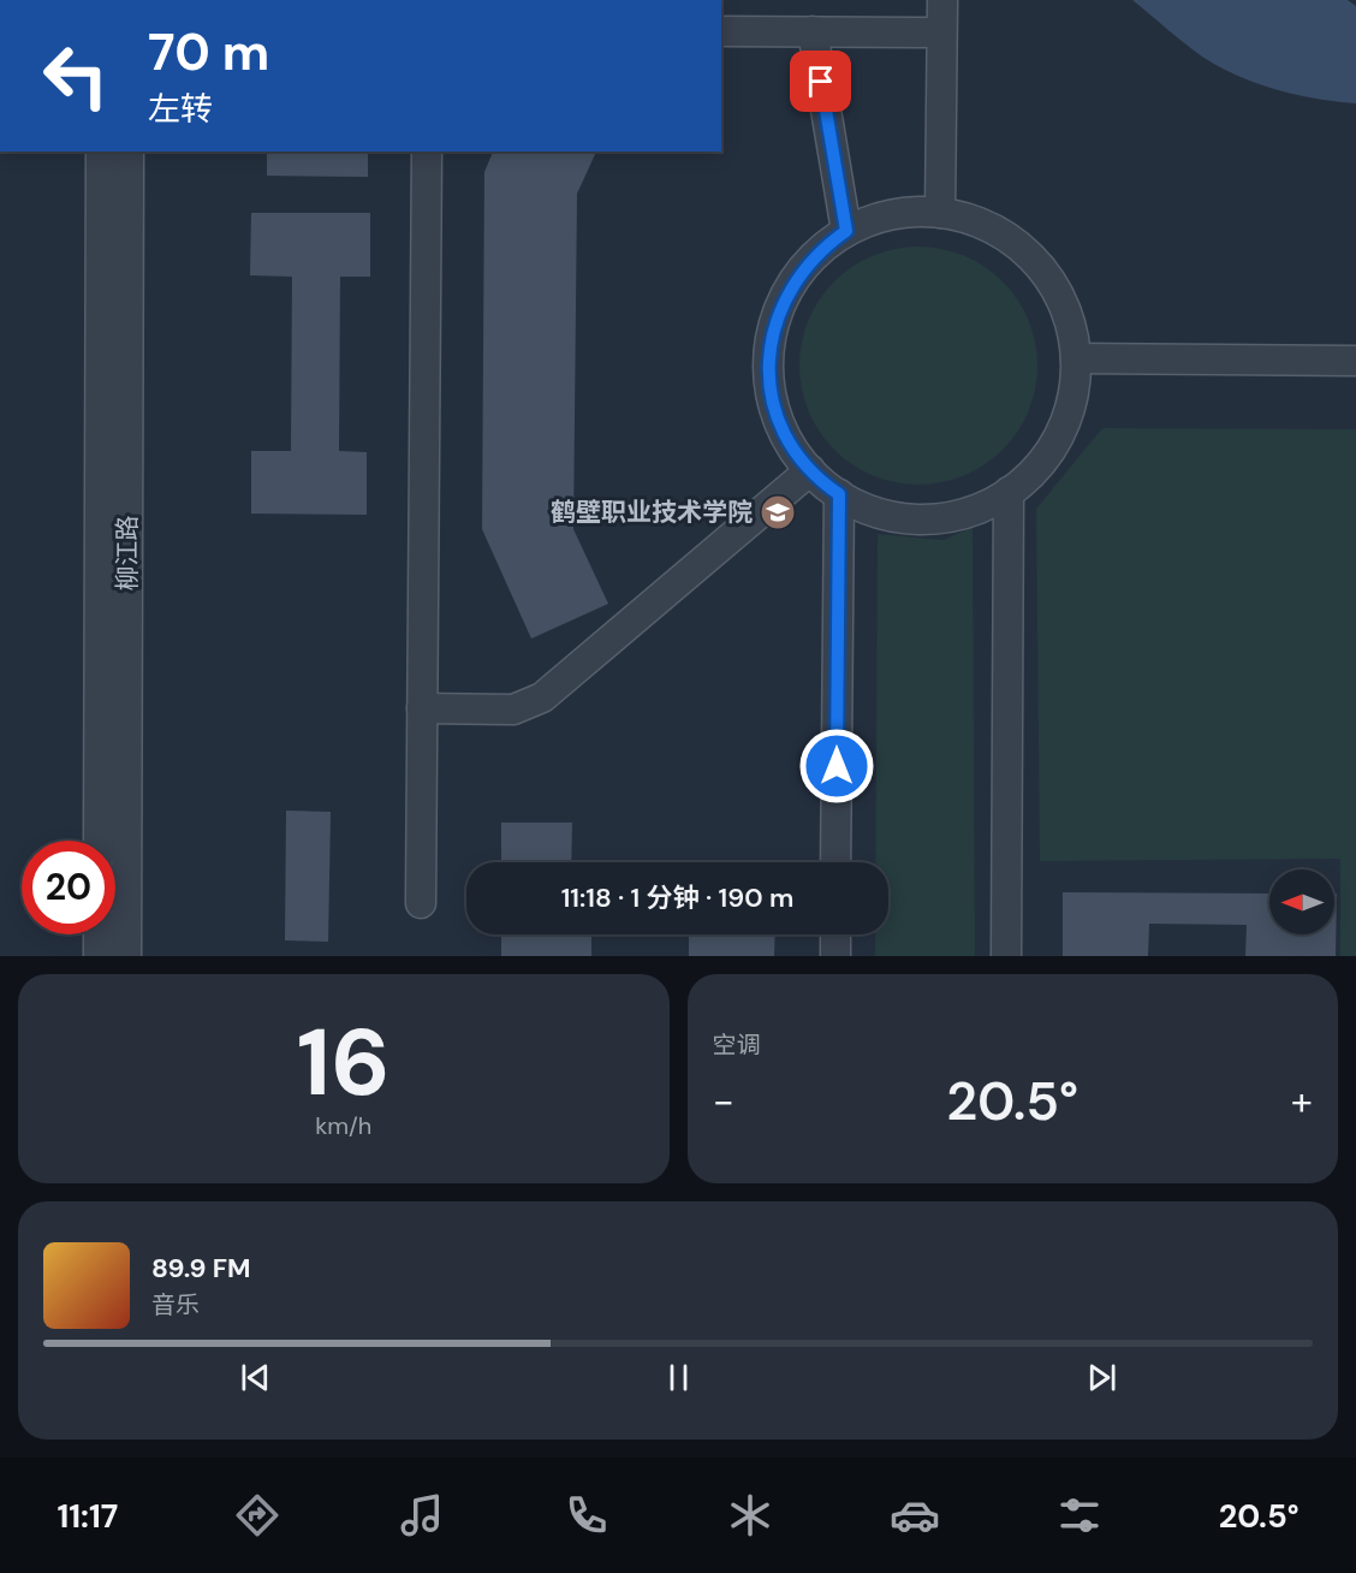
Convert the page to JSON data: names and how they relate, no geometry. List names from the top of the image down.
{
  "streets": {
    "street": ["柳江路"]
  },
  "places": {
    "school or university": ["鹤壁职业技术学院"]
  },
  "north": "left",
  "page": {
    "turn": ["70 m", "左转"],
    "limit": "20",
    "trip": "11:18 · 1 分钟 · 190 m",
    "tile": [
      ["16", "km/h"],
      "空调"
    ],
    "heat": ["−", "20.5°", "+"],
    "song": ["89.9 FM", "音乐"],
    "tabs": ["11:17", "20.5°"]
  }
}
